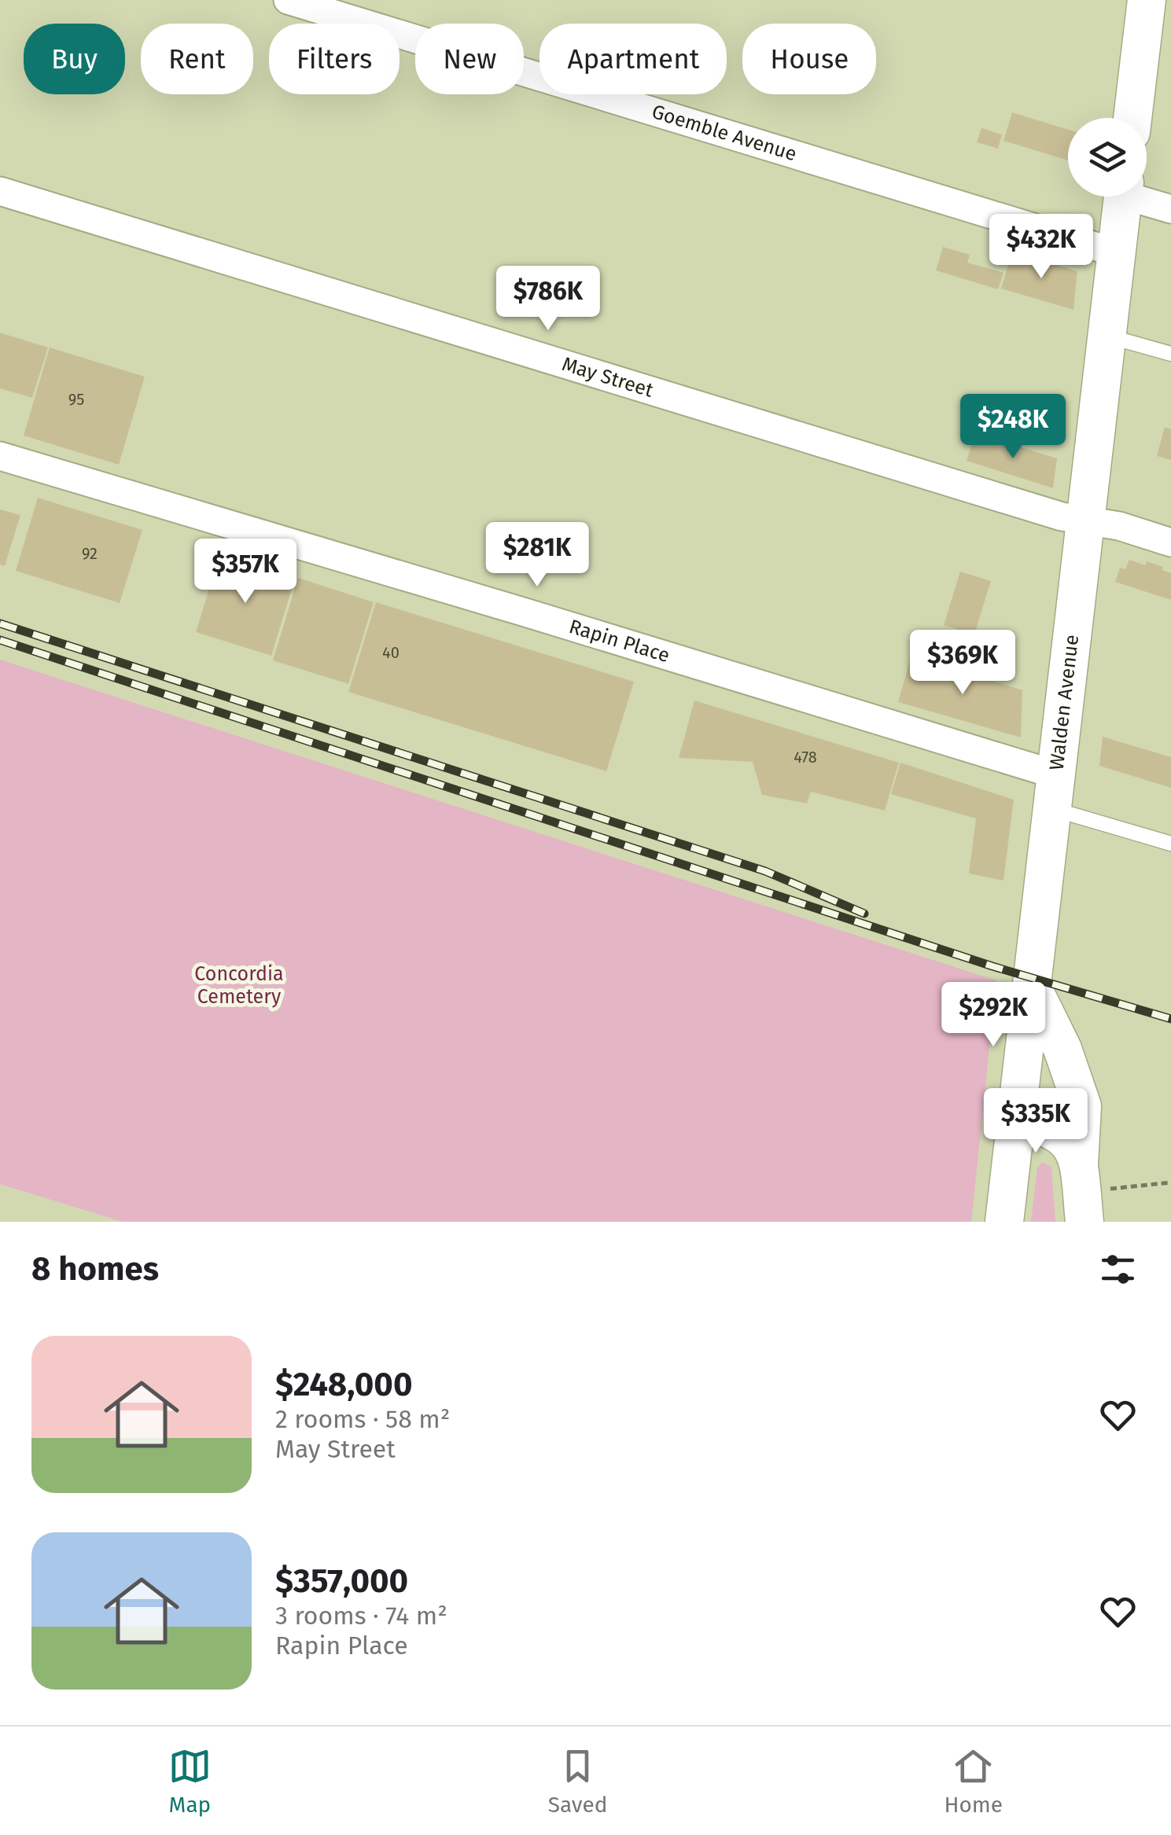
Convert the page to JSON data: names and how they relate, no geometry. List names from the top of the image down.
{
  "streets": {
    "main road": ["Walden Avenue"],
    "street": ["Goemble Avenue", "May Street", "Rapin Place"]
  },
  "crossings": [
    ["Goemble Avenue", "Walden Avenue"],
    ["May Street", "Walden Avenue"],
    ["Rapin Place", "Walden Avenue"]
  ],
  "parks": ["Concordia Cemetery"],
  "house_numbers": [
    "95",
    "92",
    "40",
    "478"
  ],
  "page": {
    "chip": [
      "Buy",
      "Rent",
      "Filters",
      "New",
      "Apartment",
      "House"
    ],
    "price": [
      "$432K",
      "$786K",
      "$248K",
      "$281K",
      "$357K",
      "$369K",
      "$292K",
      "$335K"
    ],
    "heading": "8 homes",
    "list": [
      {
        "name": "$248,000",
        "note": "2 rooms · 58 m² · May Street"
      },
      {
        "name": "$357,000",
        "note": "3 rooms · 74 m² · Rapin Place"
      }
    ],
    "tabs": ["Map", "Saved", "Home"]
  }
}
